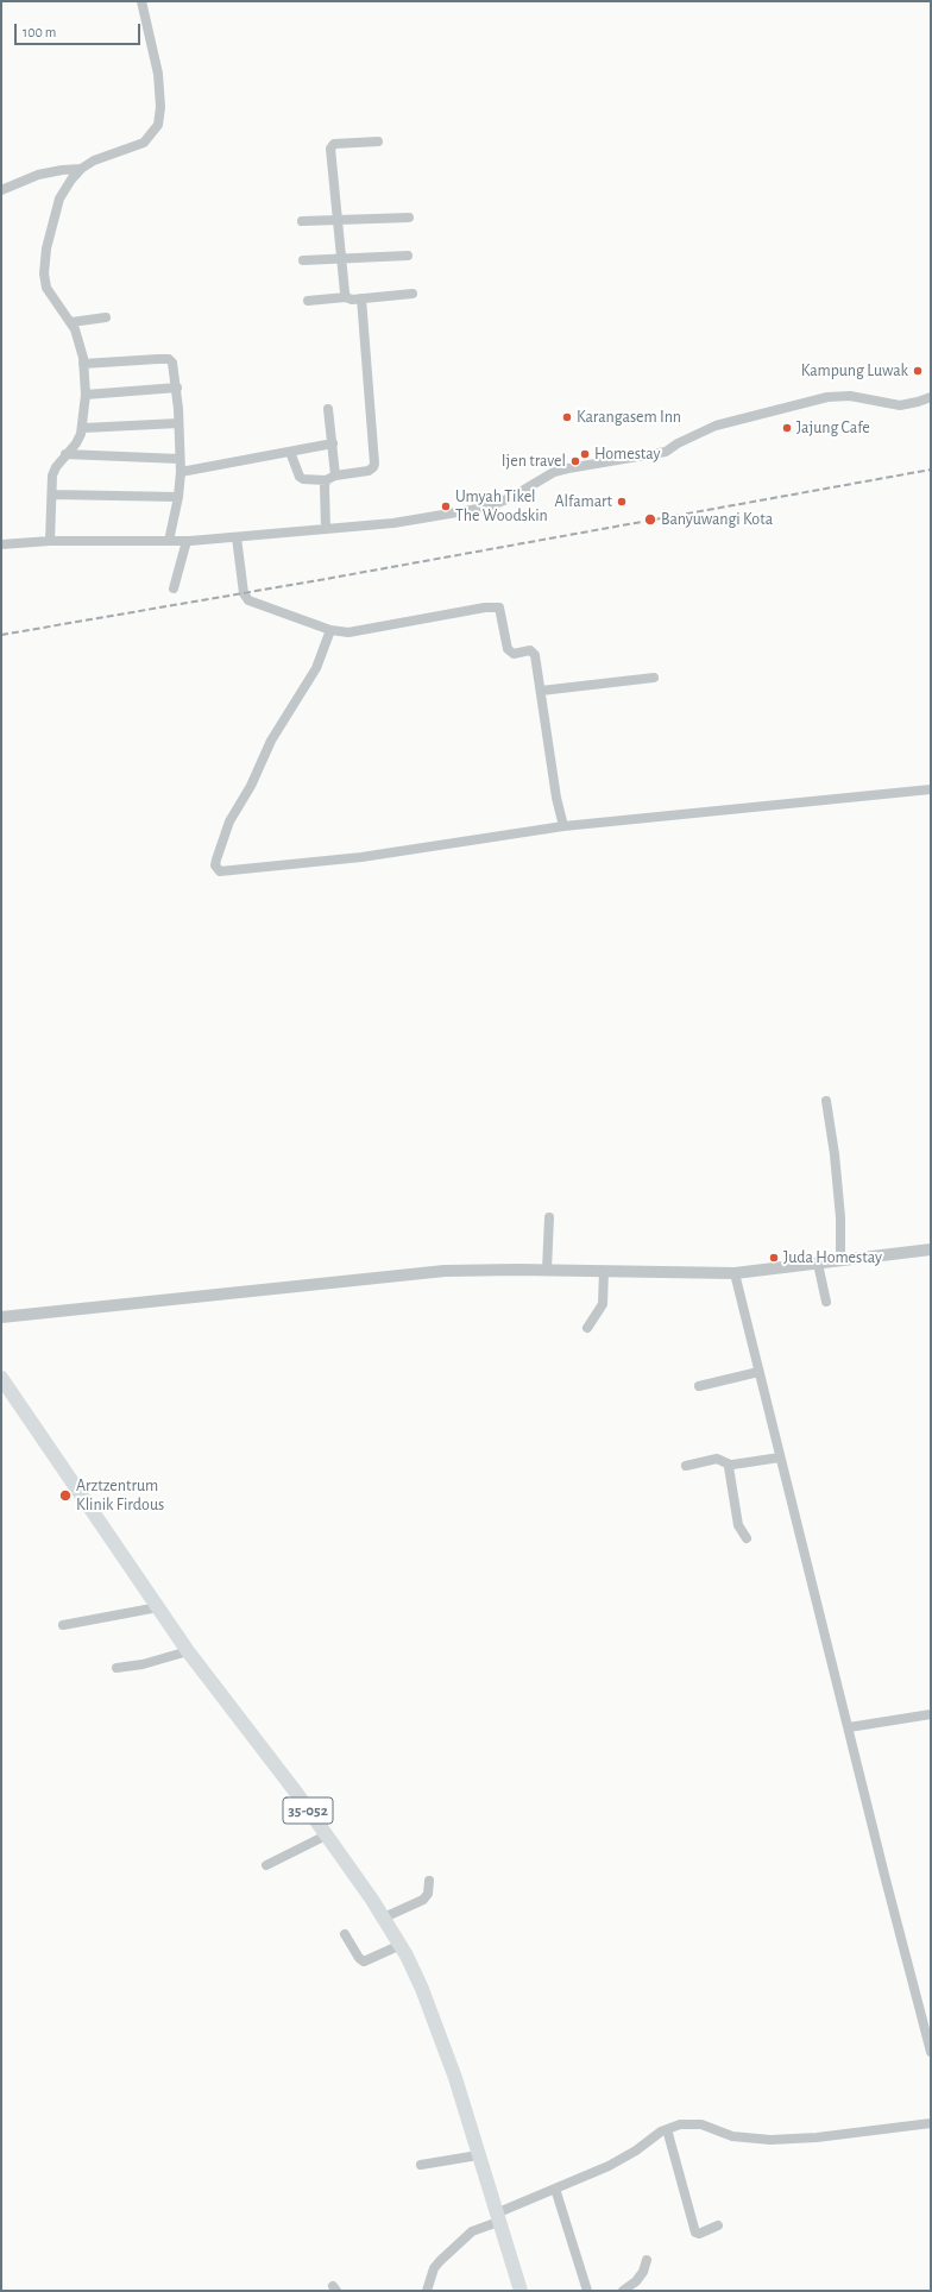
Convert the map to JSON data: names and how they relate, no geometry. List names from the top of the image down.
{
  "streets": {
    "main road": ["35-052"]
  },
  "places": [
    "Kampung Luwak",
    "Karangasem Inn",
    "Jajung Cafe",
    "Homestay",
    "Ijen travel",
    "Alfamart",
    "Umyah Tikel The Woodskin",
    "Banyuwangi Kota",
    "Juda Homestay",
    "Arztzentrum Klinik Firdous"
  ],
  "scale_bar": "100 m"
}
